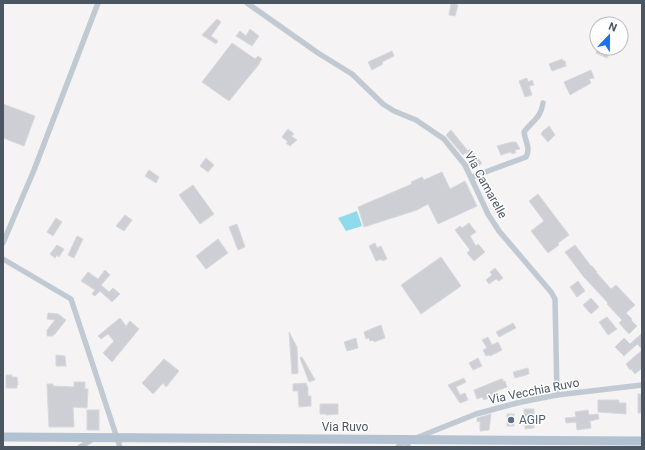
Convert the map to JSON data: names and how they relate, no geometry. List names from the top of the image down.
{
  "streets": {
    "main road": ["Via Ruvo"],
    "street": ["Via Camarelle", "Via Vecchia Ruvo"]
  },
  "crossings": [
    ["Via Camarelle", "Via Vecchia Ruvo"],
    ["Via Vecchia Ruvo", "Via Ruvo"]
  ],
  "places": ["AGIP"],
  "north": "top"
}
